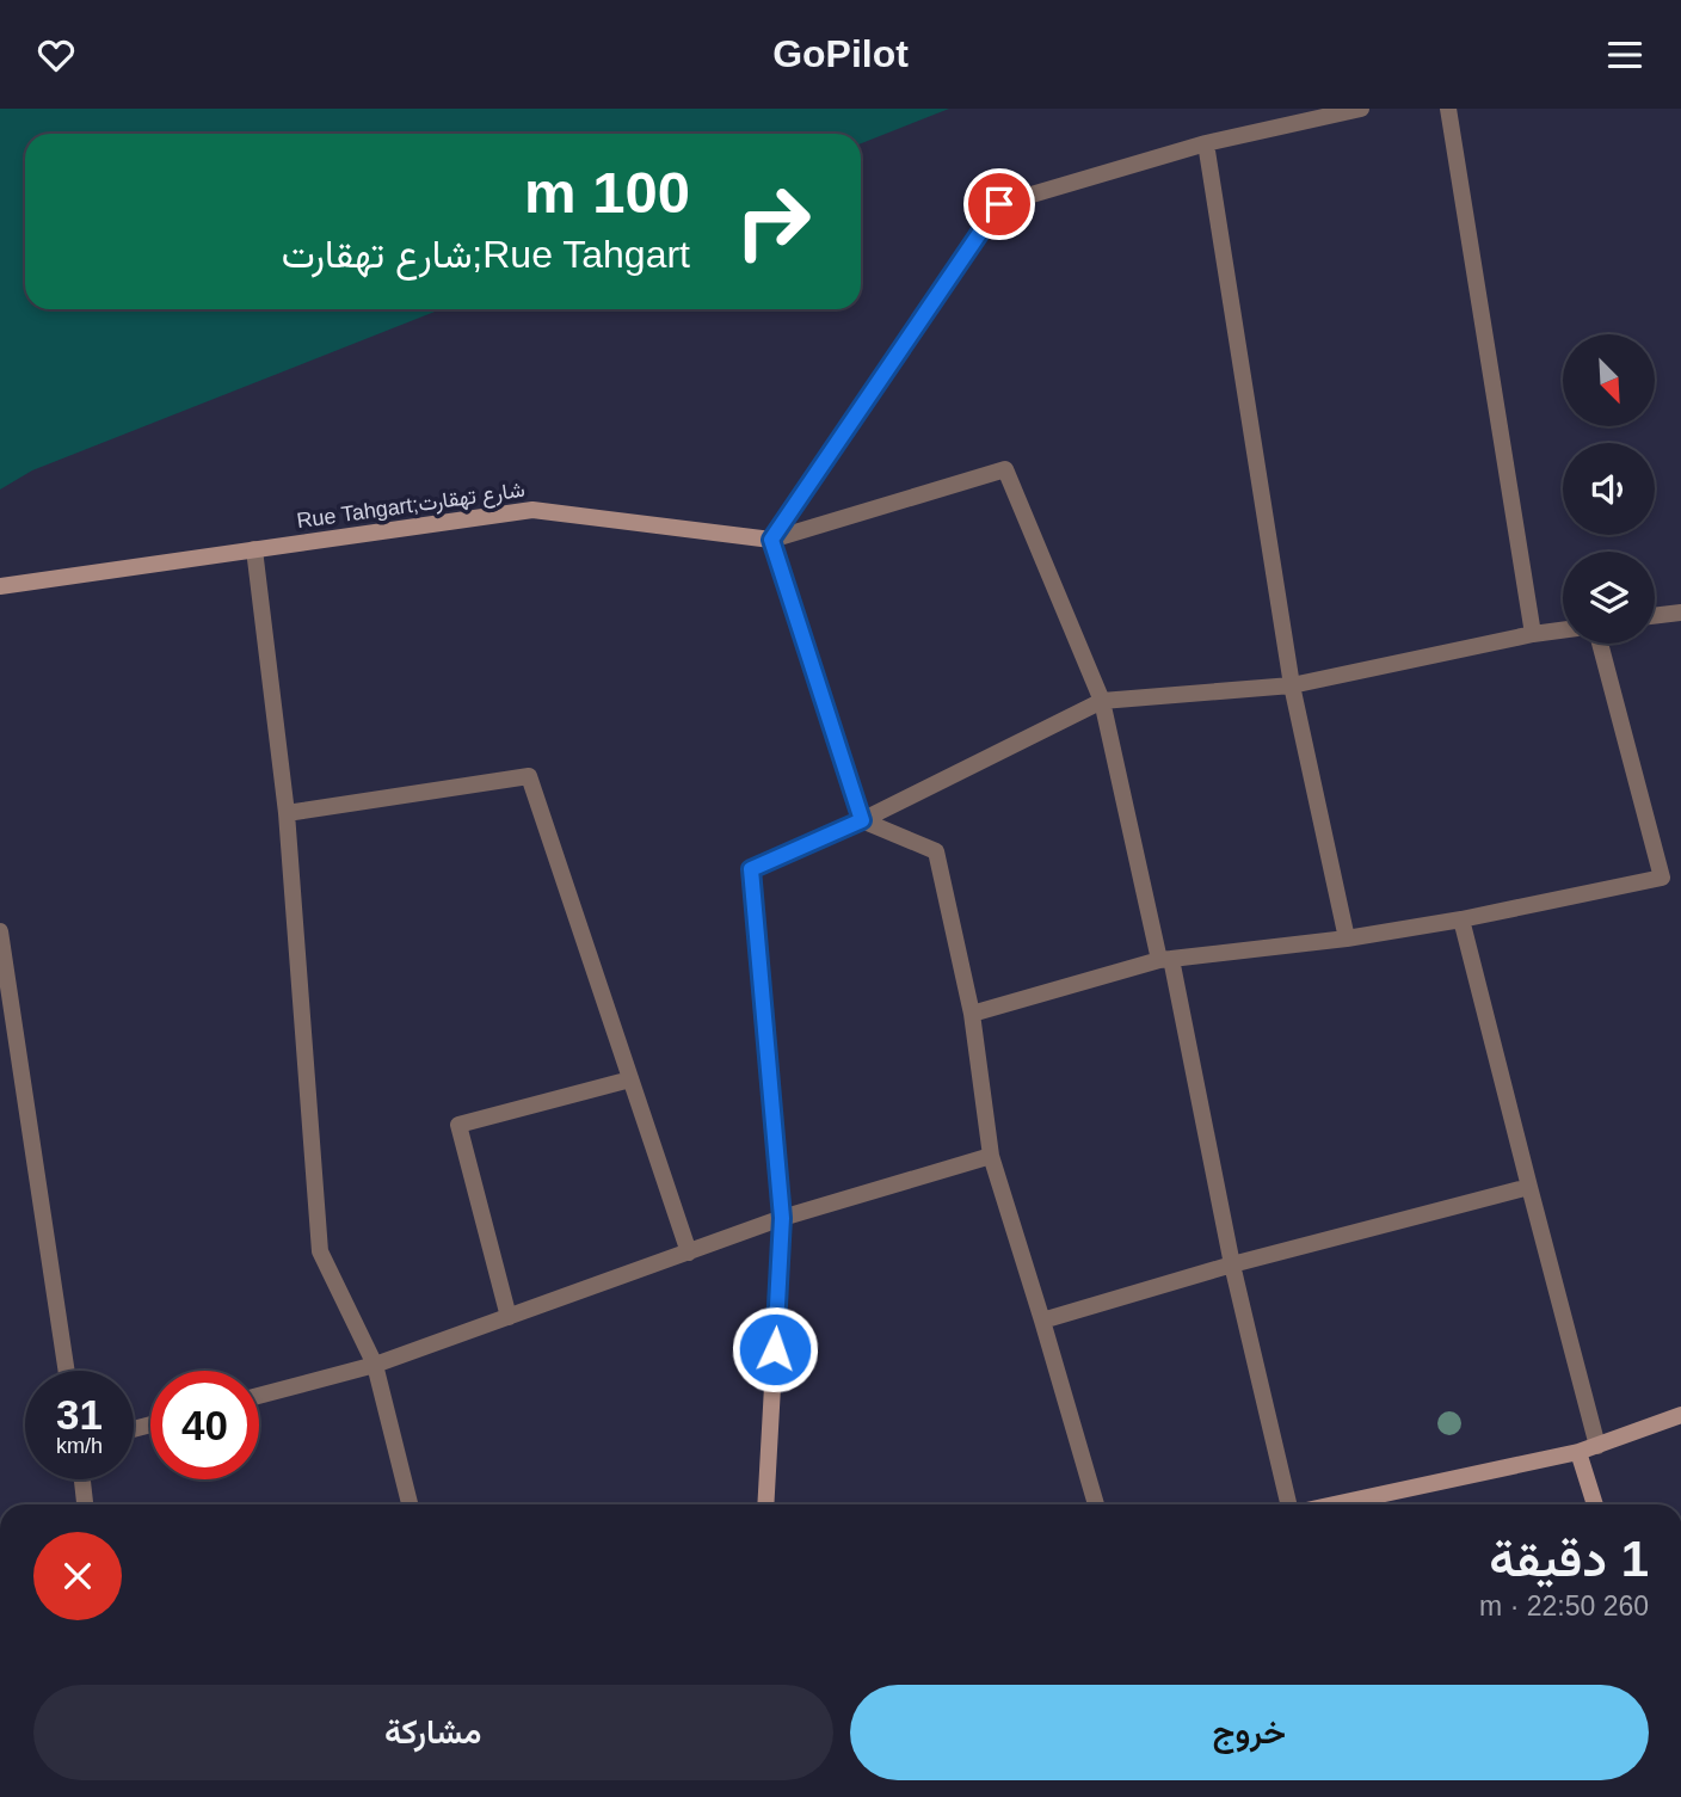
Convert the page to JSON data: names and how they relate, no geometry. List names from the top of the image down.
{
  "streets": {
    "street": ["Rue Tahgart;شارع تهقارت"]
  },
  "north": "bottom right",
  "page": {
    "header": "GoPilot",
    "turn": ["100 m", "Rue Tahgart;شارع تهقارت"],
    "speed": "31 km/h",
    "limit": "40",
    "heading": ["1 دقيقة", "260 m · 22:50"],
    "buttons": ["خروج", "مشاركة"]
  }
}
